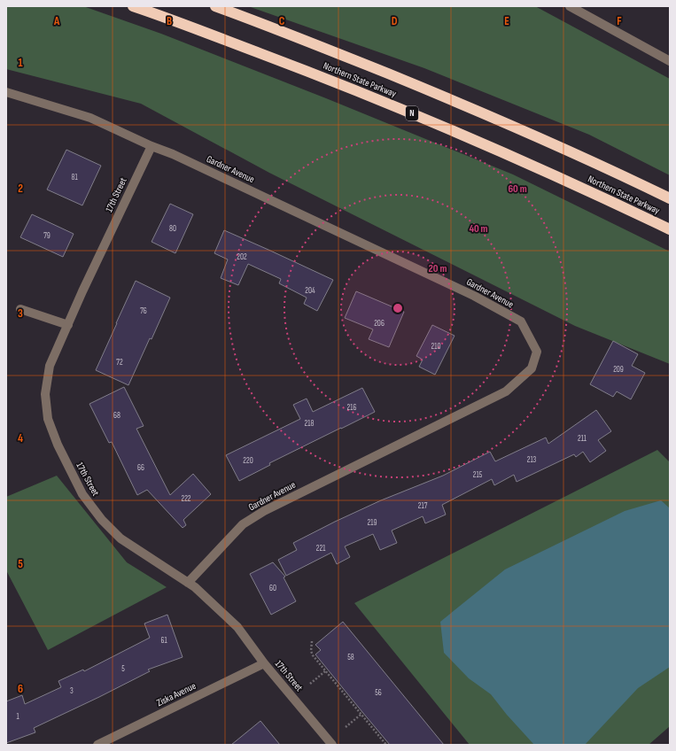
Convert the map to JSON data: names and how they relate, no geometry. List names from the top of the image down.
{
  "streets": {
    "highway": ["Northern State Parkway", "N"],
    "street": ["Gardner Avenue", "17th Street", "Ziska Avenue"]
  },
  "crossings": [
    ["Gardner Avenue", "17th Street"],
    ["17th Street", "Ziska Avenue"]
  ],
  "house_numbers": [
    "81",
    "80",
    "79",
    "202",
    "204",
    "76",
    "206",
    "210",
    "72",
    "209",
    "216",
    "68",
    "218",
    "211",
    "213",
    "220",
    "66",
    "215",
    "222",
    "217",
    "219",
    "221",
    "60",
    "61",
    "58",
    "5",
    "3",
    "56",
    "1"
  ],
  "grid": {
    "columns": [
      "A",
      "B",
      "C",
      "D",
      "E",
      "F"
    ],
    "rows": [
      "1",
      "2",
      "3",
      "4",
      "5",
      "6"
    ]
  },
  "rings": ["60 m", "40 m", "20 m"]
}
